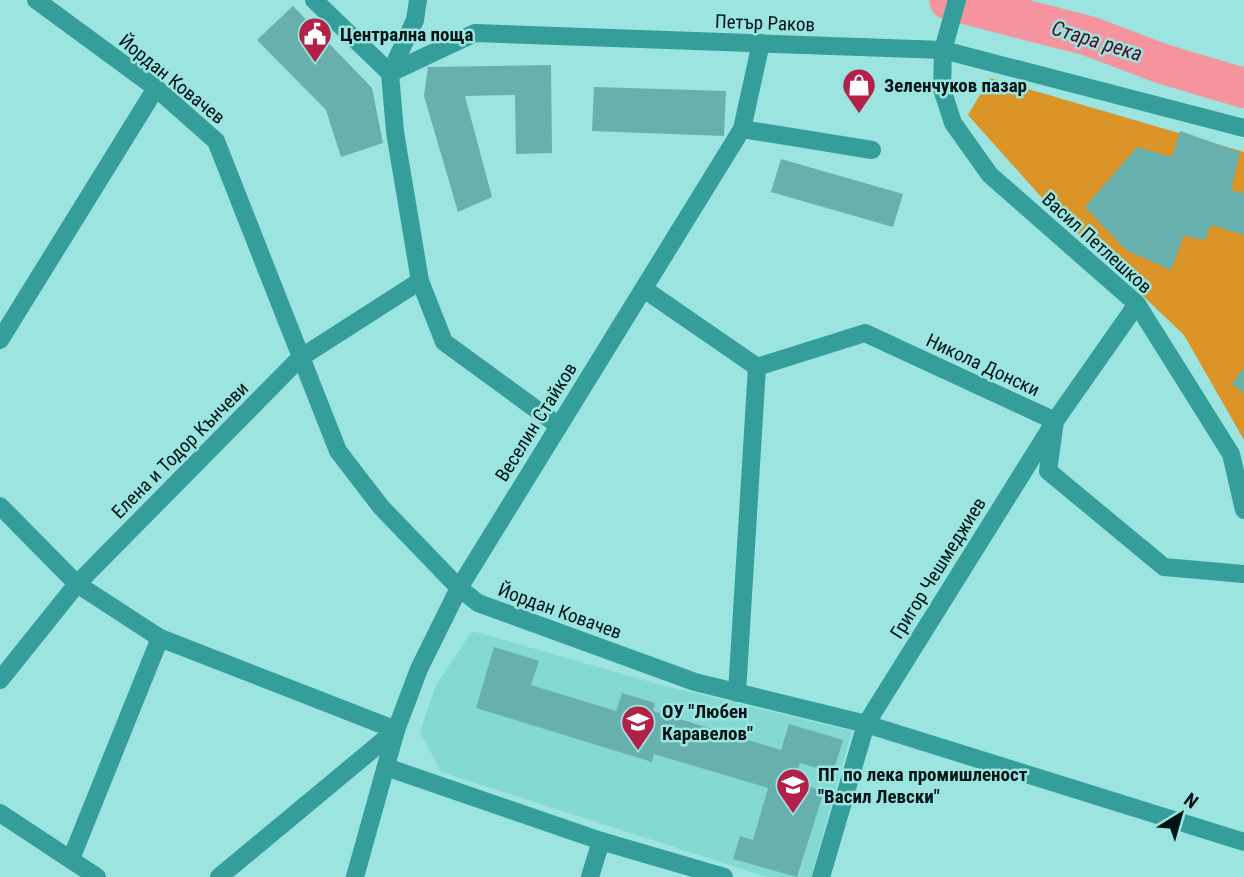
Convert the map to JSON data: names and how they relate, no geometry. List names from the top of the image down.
{
  "streets": {
    "street": [
      "Петър Раков",
      "Йордан Ковачев",
      "Васил Петлешков",
      "Никола Донски",
      "Веселин Стайков",
      "Елена и Тодор Кънчеви",
      "Григор Чешмеджиев"
    ]
  },
  "crossings": [
    ["Петър Раков", "Васил Петлешков"],
    ["Петър Раков", "Веселин Стайков"],
    ["Йордан Ковачев", "Веселин Стайков"],
    ["Йордан Ковачев", "Елена и Тодор Кънчеви"],
    ["Йордан Ковачев", "Григор Чешмеджиев"],
    ["Васил Петлешков", "Григор Чешмеджиев"],
    ["Никола Донски", "Григор Чешмеджиев"]
  ],
  "water": ["Стара река"],
  "places": {
    "public building": ["Централна поща"],
    "shop": ["Зеленчуков пазар"],
    "school or university": ["ОУ \"Любен Каравелов\"", "ПГ по лека промишленост \"Васил Левски\""]
  },
  "north": "top right"
}
